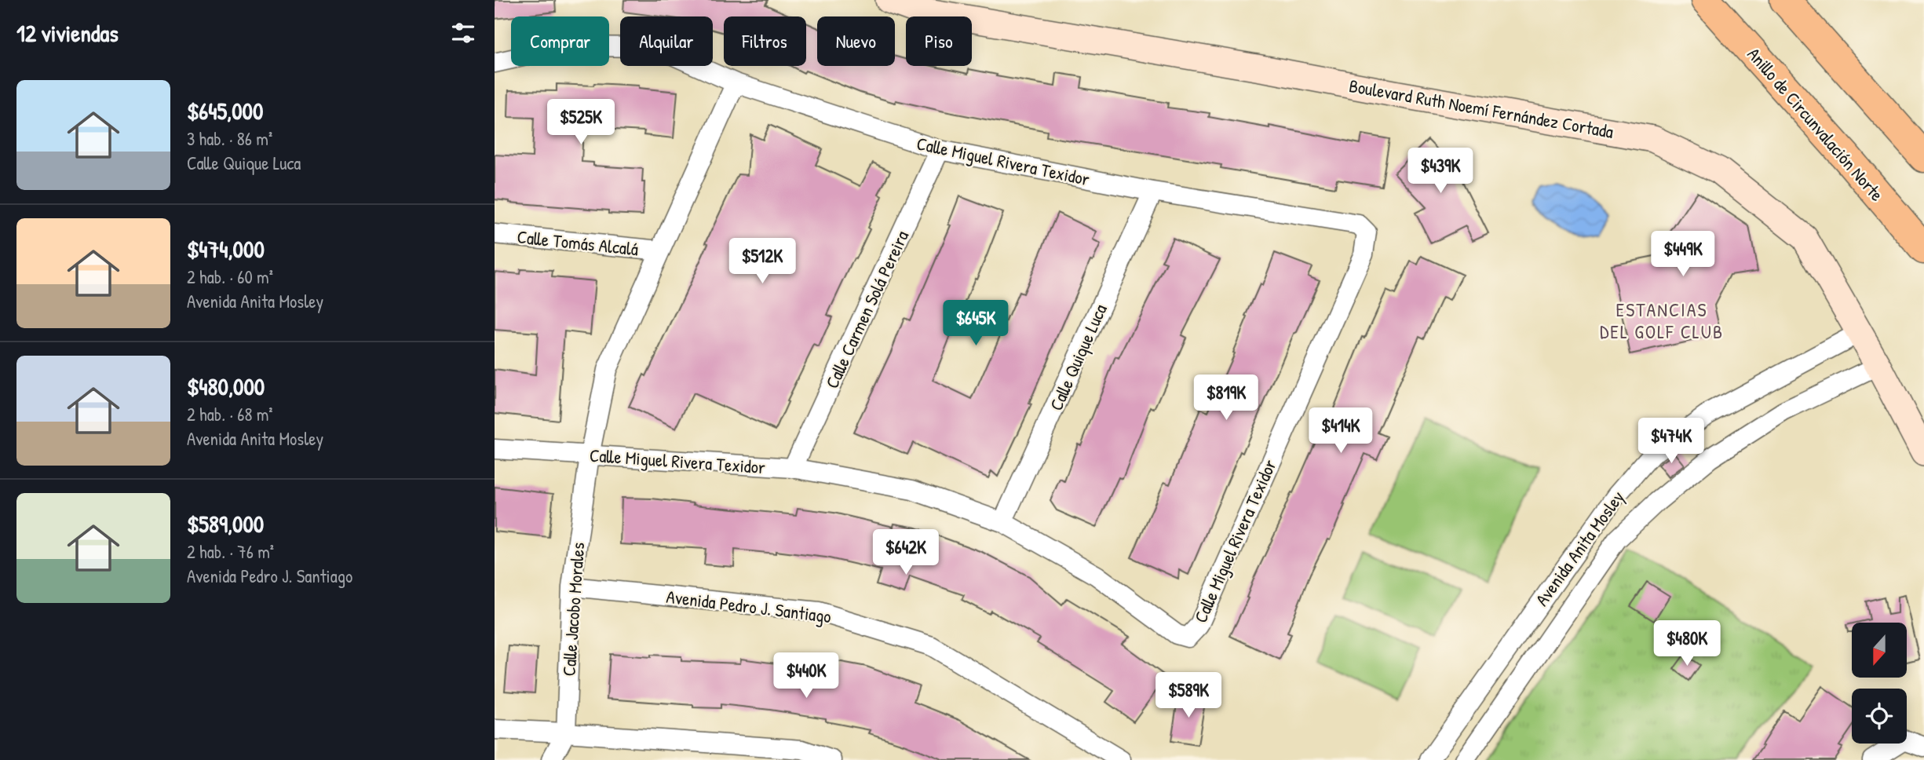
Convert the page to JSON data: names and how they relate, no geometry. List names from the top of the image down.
{
  "streets": {
    "highway": ["Anillo de Circunvalación Norte"],
    "street": [
      "Boulevard Ruth Noemí Fernández Cortada",
      "Calle Miguel Rivera Texidor",
      "Calle Tomás Alcalá",
      "Calle Carmen Solá Pereira",
      "Calle Quique Luca",
      "Avenida Anita Mosley",
      "Avenida Pedro J. Santiago",
      "Calle Jacobo Morales"
    ]
  },
  "crossings": [
    ["Boulevard Ruth Noemí Fernández Cortada", "Avenida Anita Mosley"],
    ["Calle Miguel Rivera Texidor", "Calle Carmen Solá Pereira"],
    ["Calle Miguel Rivera Texidor", "Calle Quique Luca"],
    ["Calle Miguel Rivera Texidor", "Calle Jacobo Morales"],
    ["Calle Tomás Alcalá", "Calle Jacobo Morales"],
    ["Avenida Pedro J. Santiago", "Calle Jacobo Morales"]
  ],
  "districts": ["ESTANCIAS DEL GOLF CLUB"],
  "north": "bottom",
  "page": {
    "heading": "12 viviendas",
    "chip": [
      "Comprar",
      "Alquilar",
      "Filtros",
      "Nuevo",
      "Piso"
    ],
    "list": [
      {
        "name": "$645,000",
        "note": "3 hab. · 86 m² · Calle Quique Luca"
      },
      {
        "name": "$474,000",
        "note": "2 hab. · 60 m² · Avenida Anita Mosley"
      },
      {
        "name": "$480,000",
        "note": "2 hab. · 68 m² · Avenida Anita Mosley"
      },
      {
        "name": "$589,000",
        "note": "2 hab. · 76 m² · Avenida Pedro J. Santiago"
      }
    ],
    "price": [
      "$525K",
      "$439K",
      "$449K",
      "$512K",
      "$645K",
      "$819K",
      "$414K",
      "$474K",
      "$642K",
      "$480K",
      "$440K",
      "$589K"
    ]
  }
}
